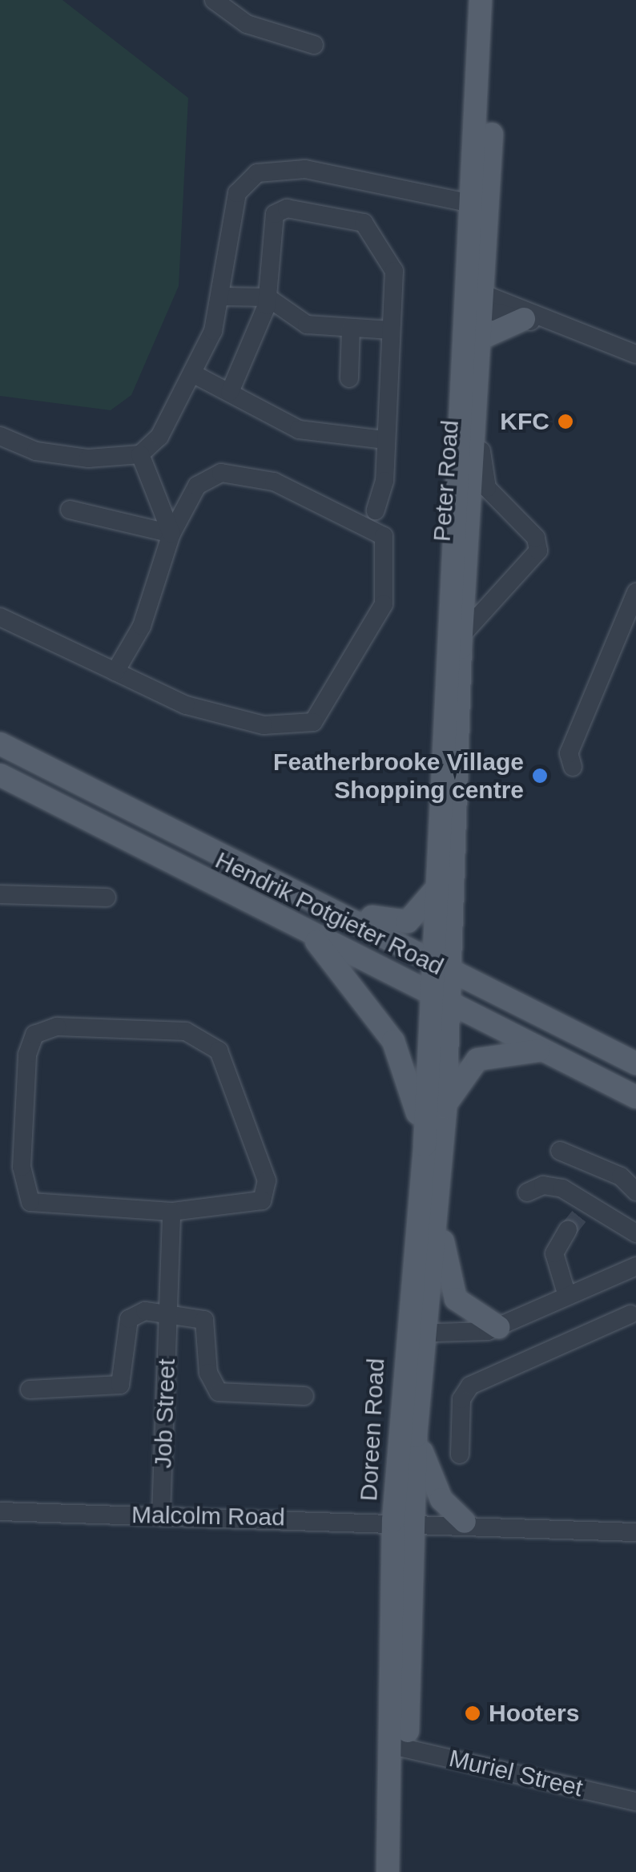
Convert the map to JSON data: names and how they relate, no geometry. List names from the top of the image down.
{
  "streets": {
    "main road": ["Peter Road", "Hendrik Potgieter Road", "Doreen Road"],
    "street": ["Job Street", "Malcolm Road", "Muriel Street"]
  },
  "crossings": [
    ["Peter Road", "Hendrik Potgieter Road"],
    ["Hendrik Potgieter Road", "Doreen Road"],
    ["Job Street", "Malcolm Road"],
    ["Doreen Road", "Malcolm Road"],
    ["Doreen Road", "Muriel Street"]
  ],
  "places": ["KFC", "Featherbrooke Village Shopping centre", "Hooters"]
}
